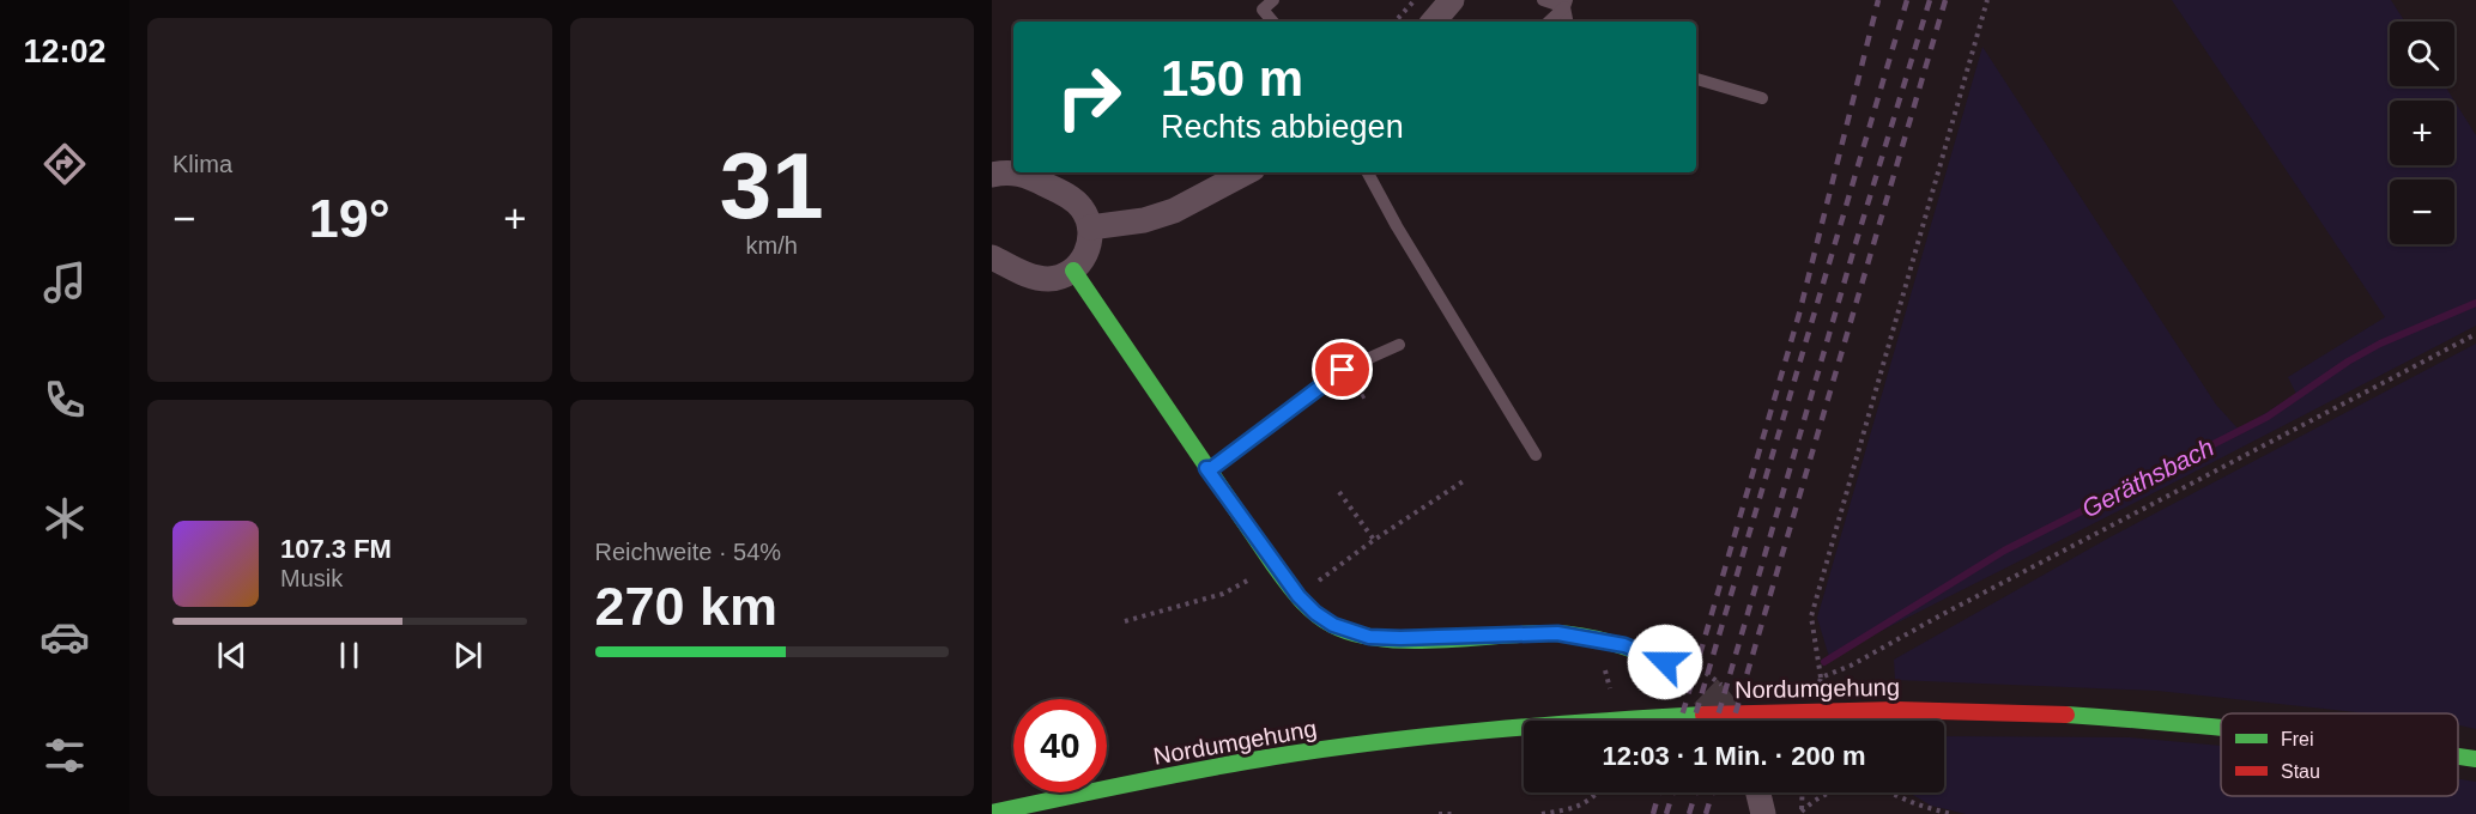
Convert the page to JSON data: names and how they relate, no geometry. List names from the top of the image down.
{
  "streets": {
    "main road": ["Nordumgehung"]
  },
  "water": ["Geräthsbach"],
  "legend": ["Frei", "Stau"],
  "page": {
    "tabs": "12:02",
    "tile": [
      "Klima",
      ["31", "km/h"],
      ["Reichweite · 54%", "270 km"]
    ],
    "map_buttons": ["+", "−"],
    "turn": ["150 m", "Rechts abbiegen"],
    "heat": ["−", "19°", "+"],
    "song": ["107.3 FM", "Musik"],
    "limit": "40",
    "trip": "12:03 · 1 Min. · 200 m"
  }
}
